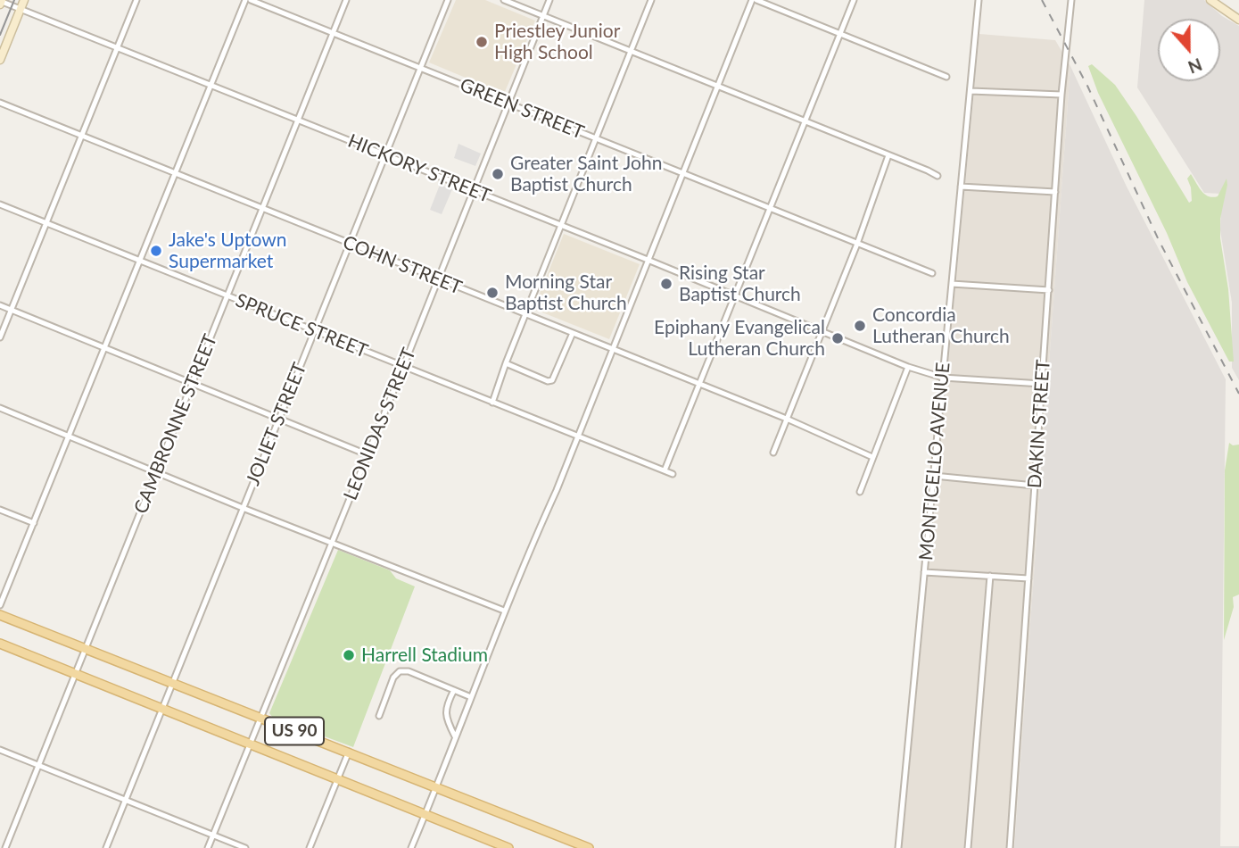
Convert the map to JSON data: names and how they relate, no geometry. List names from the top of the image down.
{
  "streets": {
    "main road": ["US 90"],
    "street": [
      "GREEN STREET",
      "HICKORY STREET",
      "COHN STREET",
      "SPRUCE STREET",
      "CAMBRONNE STREET",
      "JOLIET STREET",
      "LEONIDAS STREET",
      "DAKIN STREET",
      "MONTICELLO AVENUE"
    ]
  },
  "crossings": [
    ["GREEN STREET", "CAMBRONNE STREET"],
    ["GREEN STREET", "JOLIET STREET"],
    ["GREEN STREET", "LEONIDAS STREET"],
    ["HICKORY STREET", "CAMBRONNE STREET"],
    ["HICKORY STREET", "JOLIET STREET"],
    ["HICKORY STREET", "LEONIDAS STREET"],
    ["HICKORY STREET", "DAKIN STREET"],
    ["HICKORY STREET", "MONTICELLO AVENUE"],
    ["COHN STREET", "CAMBRONNE STREET"],
    ["COHN STREET", "JOLIET STREET"],
    ["COHN STREET", "LEONIDAS STREET"],
    ["SPRUCE STREET", "CAMBRONNE STREET"],
    ["SPRUCE STREET", "JOLIET STREET"],
    ["SPRUCE STREET", "LEONIDAS STREET"],
    ["CAMBRONNE STREET", "US 90"],
    ["JOLIET STREET", "US 90"],
    ["LEONIDAS STREET", "US 90"]
  ],
  "places": [
    "Priestley Junior High School",
    "Greater Saint John Baptist Church",
    "Jake's Uptown Supermarket",
    "Rising Star Baptist Church",
    "Morning Star Baptist Church",
    "Concordia Lutheran Church",
    "Epiphany Evangelical Lutheran Church",
    "Harrell Stadium"
  ],
  "north": "bottom"
}
